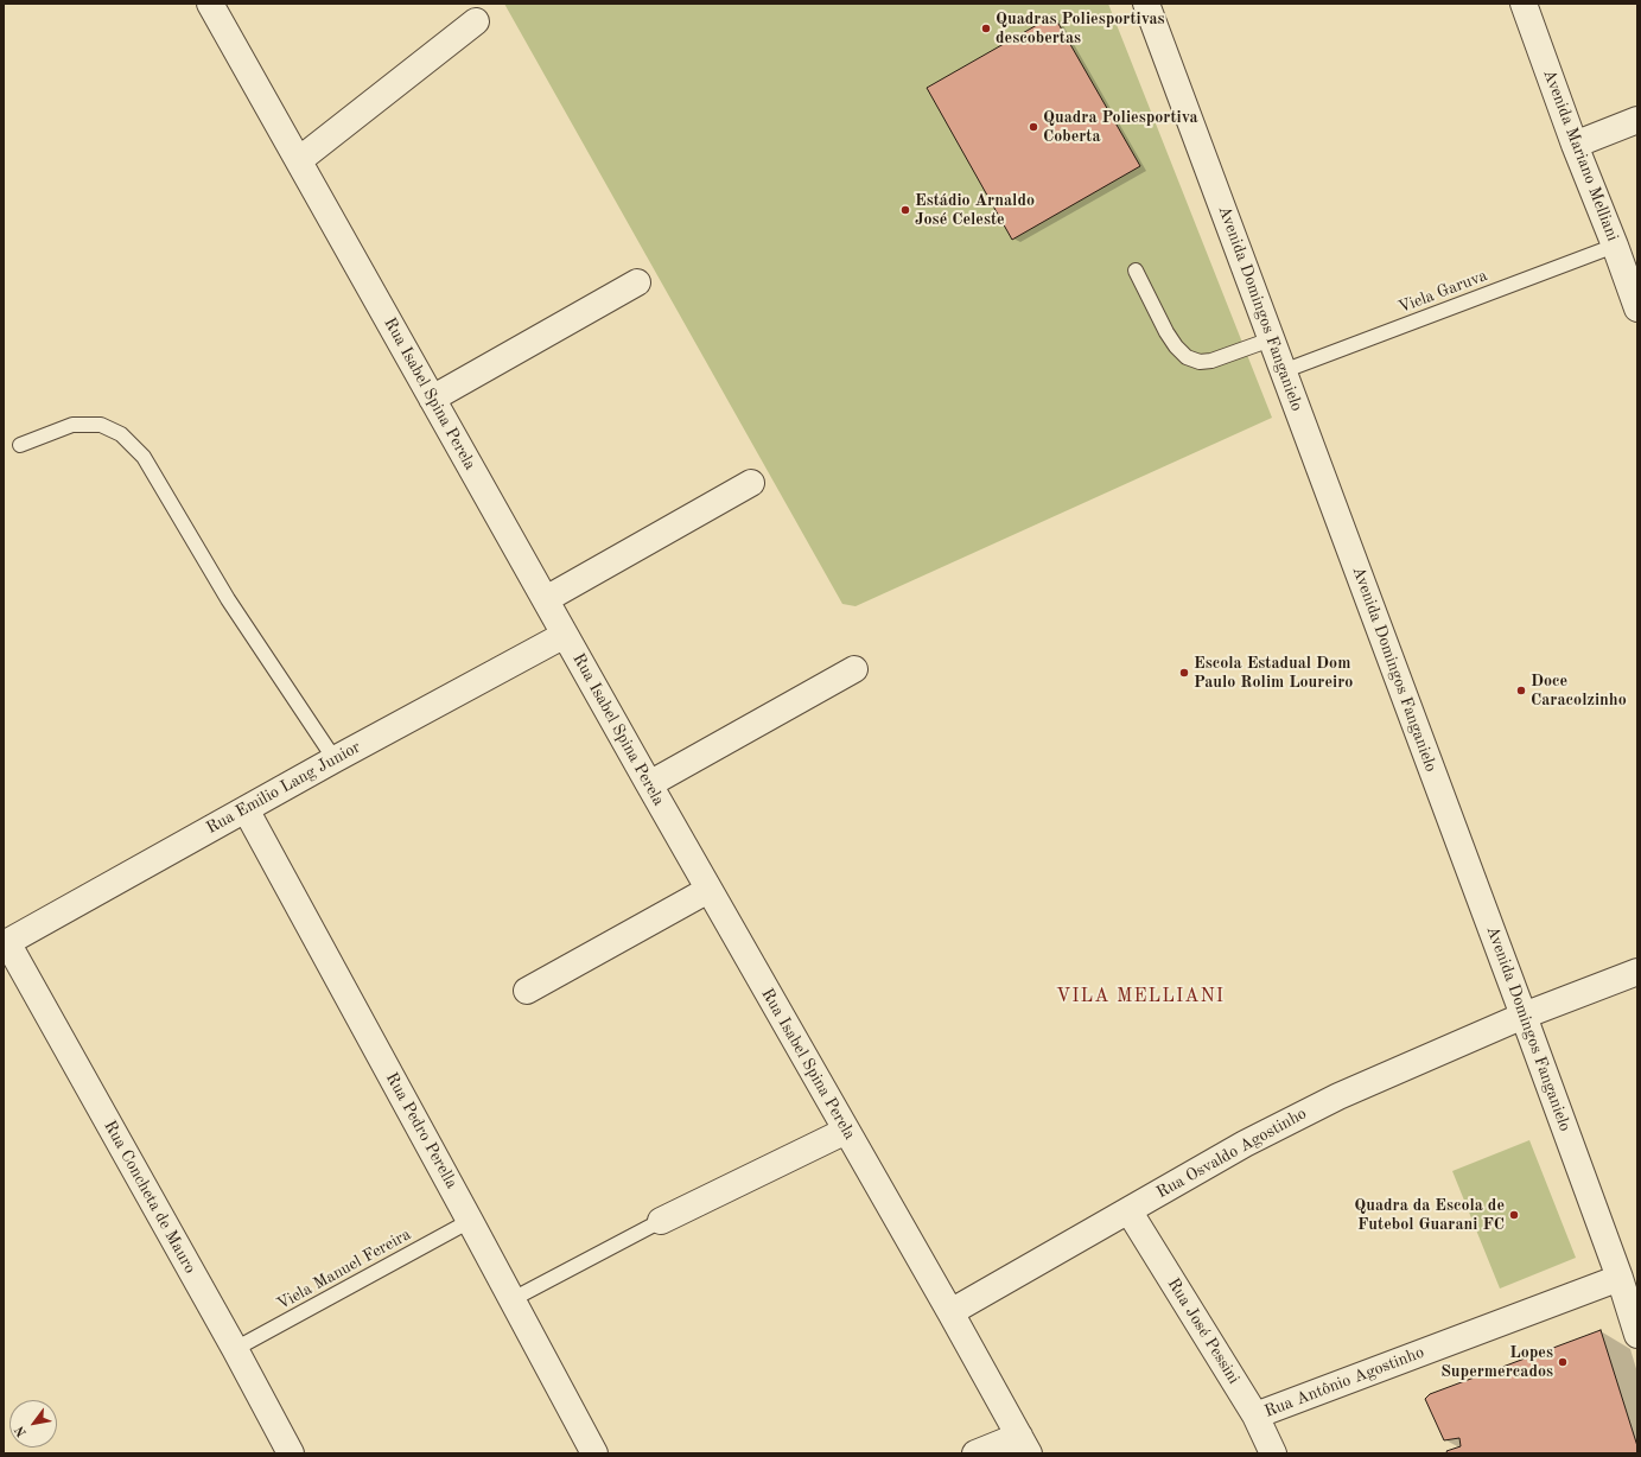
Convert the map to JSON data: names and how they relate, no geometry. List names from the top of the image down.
{
  "streets": {
    "street": [
      "Avenida Mariano Melliani",
      "Avenida Domingos Fanganielo",
      "Rua Isabel Spina Perela",
      "Rua Emilio Lang Junior",
      "Rua Pedro Perella",
      "Rua Osvaldo Agostinho",
      "Rua Concheta de Mauro",
      "Rua José Pessini",
      "Rua Antônio Agostinho"
    ],
    "lane": ["Viela Garuva", "Viela Manuel Fereira"]
  },
  "crossings": [
    ["Avenida Mariano Melliani", "Viela Garuva"],
    ["Viela Garuva", "Avenida Domingos Fanganielo"],
    ["Avenida Domingos Fanganielo", "Rua Osvaldo Agostinho"],
    ["Avenida Domingos Fanganielo", "Rua Antônio Agostinho"],
    ["Rua Isabel Spina Perela", "Rua Emilio Lang Junior"],
    ["Rua Isabel Spina Perela", "Rua Osvaldo Agostinho"],
    ["Rua Emilio Lang Junior", "Rua Pedro Perella"],
    ["Rua Emilio Lang Junior", "Rua Concheta de Mauro"],
    ["Rua Pedro Perella", "Viela Manuel Fereira"],
    ["Rua Osvaldo Agostinho", "Rua José Pessini"],
    ["Rua Concheta de Mauro", "Viela Manuel Fereira"],
    ["Rua José Pessini", "Rua Antônio Agostinho"]
  ],
  "districts": ["VILA MELLIANI"],
  "places": [
    "Quadras Poliesportivas descobertas",
    "Quadra Poliesportiva Coberta",
    "Estádio Arnaldo José Celeste",
    "Escola Estadual Dom Paulo Rolim Loureiro",
    "Doce Caracolzinho",
    "Quadra da Escola de Futebol Guarani FC",
    "Lopes Supermercados"
  ],
  "north": "bottom left"
}
